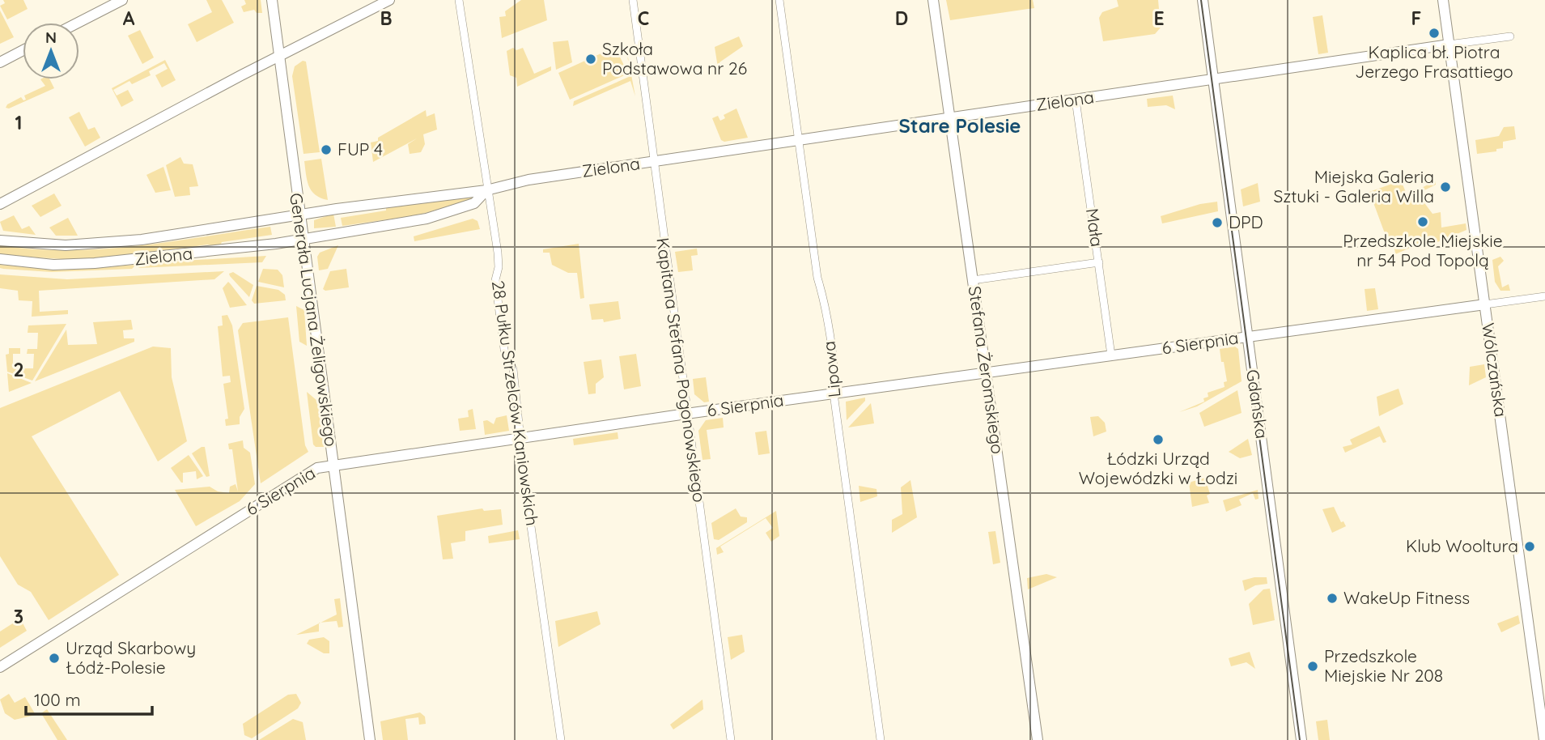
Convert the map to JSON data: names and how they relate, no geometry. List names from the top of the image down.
{
  "streets": {
    "street": [
      "Zielona",
      "Mała",
      "Generała Lucjana Żeligowskiego",
      "6 Sierpnia",
      "Lipowa",
      "Kapitana Stefana Pogonowskiego",
      "Stefana Żeromskiego",
      "Wólczańska",
      "28 Pułku Strzelców Kaniowskich",
      "Gdańska"
    ]
  },
  "crossings": [
    ["Zielona", "Mała"],
    ["Zielona", "Generała Lucjana Żeligowskiego"],
    ["Zielona", "Lipowa"],
    ["Zielona", "Kapitana Stefana Pogonowskiego"],
    ["Zielona", "Stefana Żeromskiego"],
    ["Zielona", "Wólczańska"],
    ["Zielona", "28 Pułku Strzelców Kaniowskich"],
    ["Zielona", "Gdańska"],
    ["Mała", "6 Sierpnia"],
    ["Generała Lucjana Żeligowskiego", "6 Sierpnia"],
    ["6 Sierpnia", "Lipowa"],
    ["6 Sierpnia", "Kapitana Stefana Pogonowskiego"],
    ["6 Sierpnia", "Stefana Żeromskiego"],
    ["6 Sierpnia", "Wólczańska"],
    ["6 Sierpnia", "28 Pułku Strzelców Kaniowskich"],
    ["6 Sierpnia", "Gdańska"]
  ],
  "districts": ["Stare Polesie"],
  "places": [
    "Kaplica bł. Piotra Jerzego Frasattiego",
    "Szkoła Podstawowa nr 26",
    "FUP 4",
    "Miejska Galeria Sztuki - Galeria Willa",
    "Przedszkole Miejskie nr 54 Pod Topolą",
    "DPD",
    "Łódzki Urząd Wojewódzki w Łodzi",
    "Klub Wooltura",
    "WakeUp Fitness",
    "Urząd Skarbowy Łódż-Polesie",
    "Przedszkole Miejskie Nr 208"
  ],
  "scale_bar": "100 m",
  "north": "top",
  "grid": {
    "columns": [
      "A",
      "B",
      "C",
      "D",
      "E",
      "F"
    ],
    "rows": ["1", "2", "3"]
  }
}
